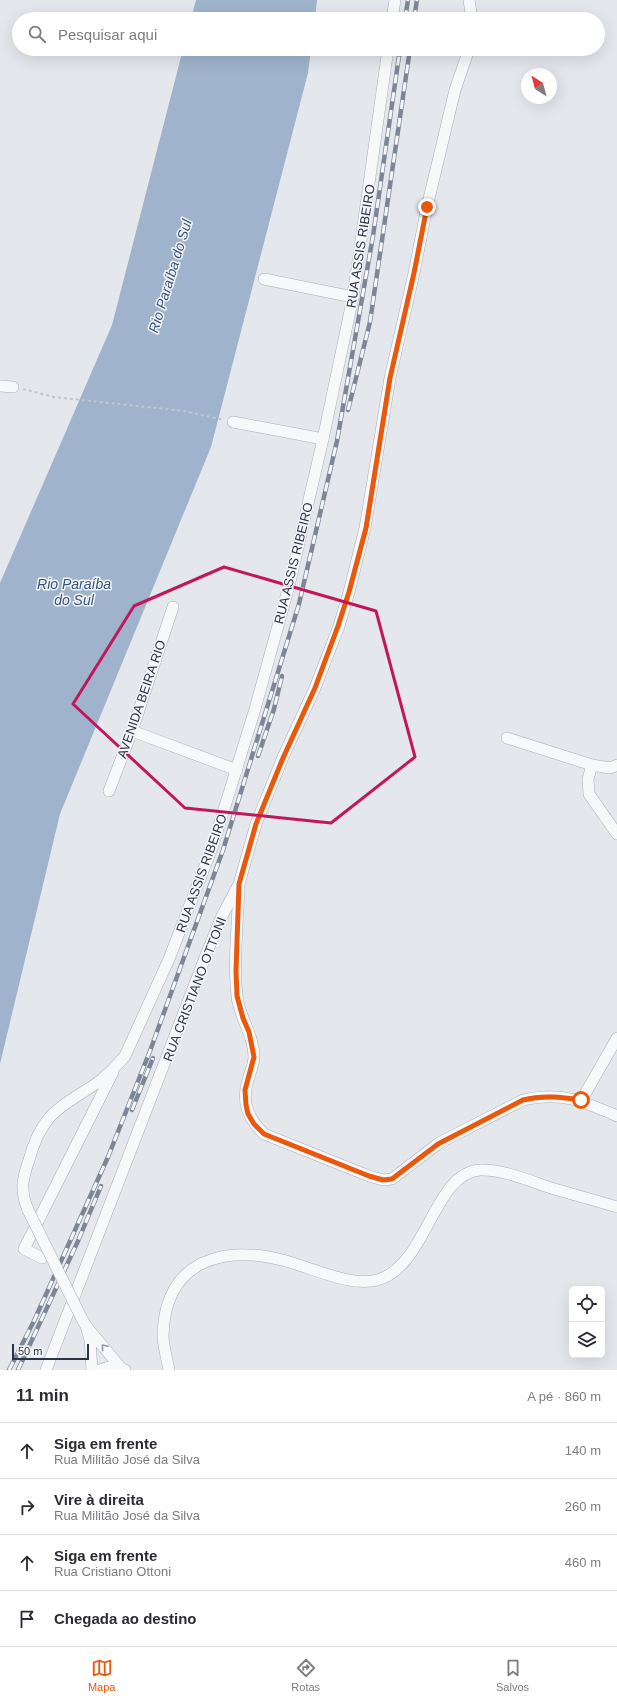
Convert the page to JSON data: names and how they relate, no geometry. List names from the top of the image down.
{
  "streets": {
    "street": ["RUA ASSIS RIBEIRO", "AVENIDA BEIRA RIO", "RUA CRISTIANO OTTONI"]
  },
  "water": ["Rio Paraíba do Sul"],
  "scale_bar": "50 m",
  "north": "top left",
  "page": {
    "search": "Pesquisar aqui",
    "scale": "50 m",
    "heading": ["11 min", "A pé · 860 m"],
    "list": [
      ["Siga em frente", "Rua Militão José da Silva", "140 m"],
      ["Vire à direita", "Rua Militão José da Silva", "260 m"],
      ["Siga em frente", "Rua Cristiano Ottoni", "460 m"],
      "Chegada ao destino"
    ],
    "nav": ["Mapa", "Rotas", "Salvos"]
  }
}
